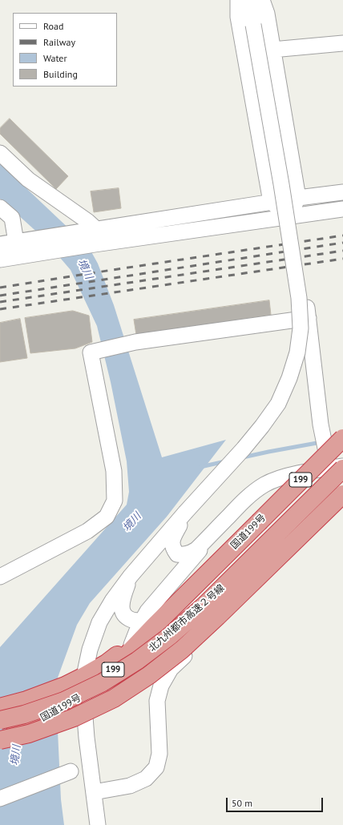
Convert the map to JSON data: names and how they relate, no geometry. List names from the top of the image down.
{
  "streets": {
    "highway": ["199", "国道199号", "北九州都市高速２号線"]
  },
  "water": ["境川"],
  "legend": [
    "Road",
    "Railway",
    "Water",
    "Building"
  ],
  "scale_bar": "50 m"
}
